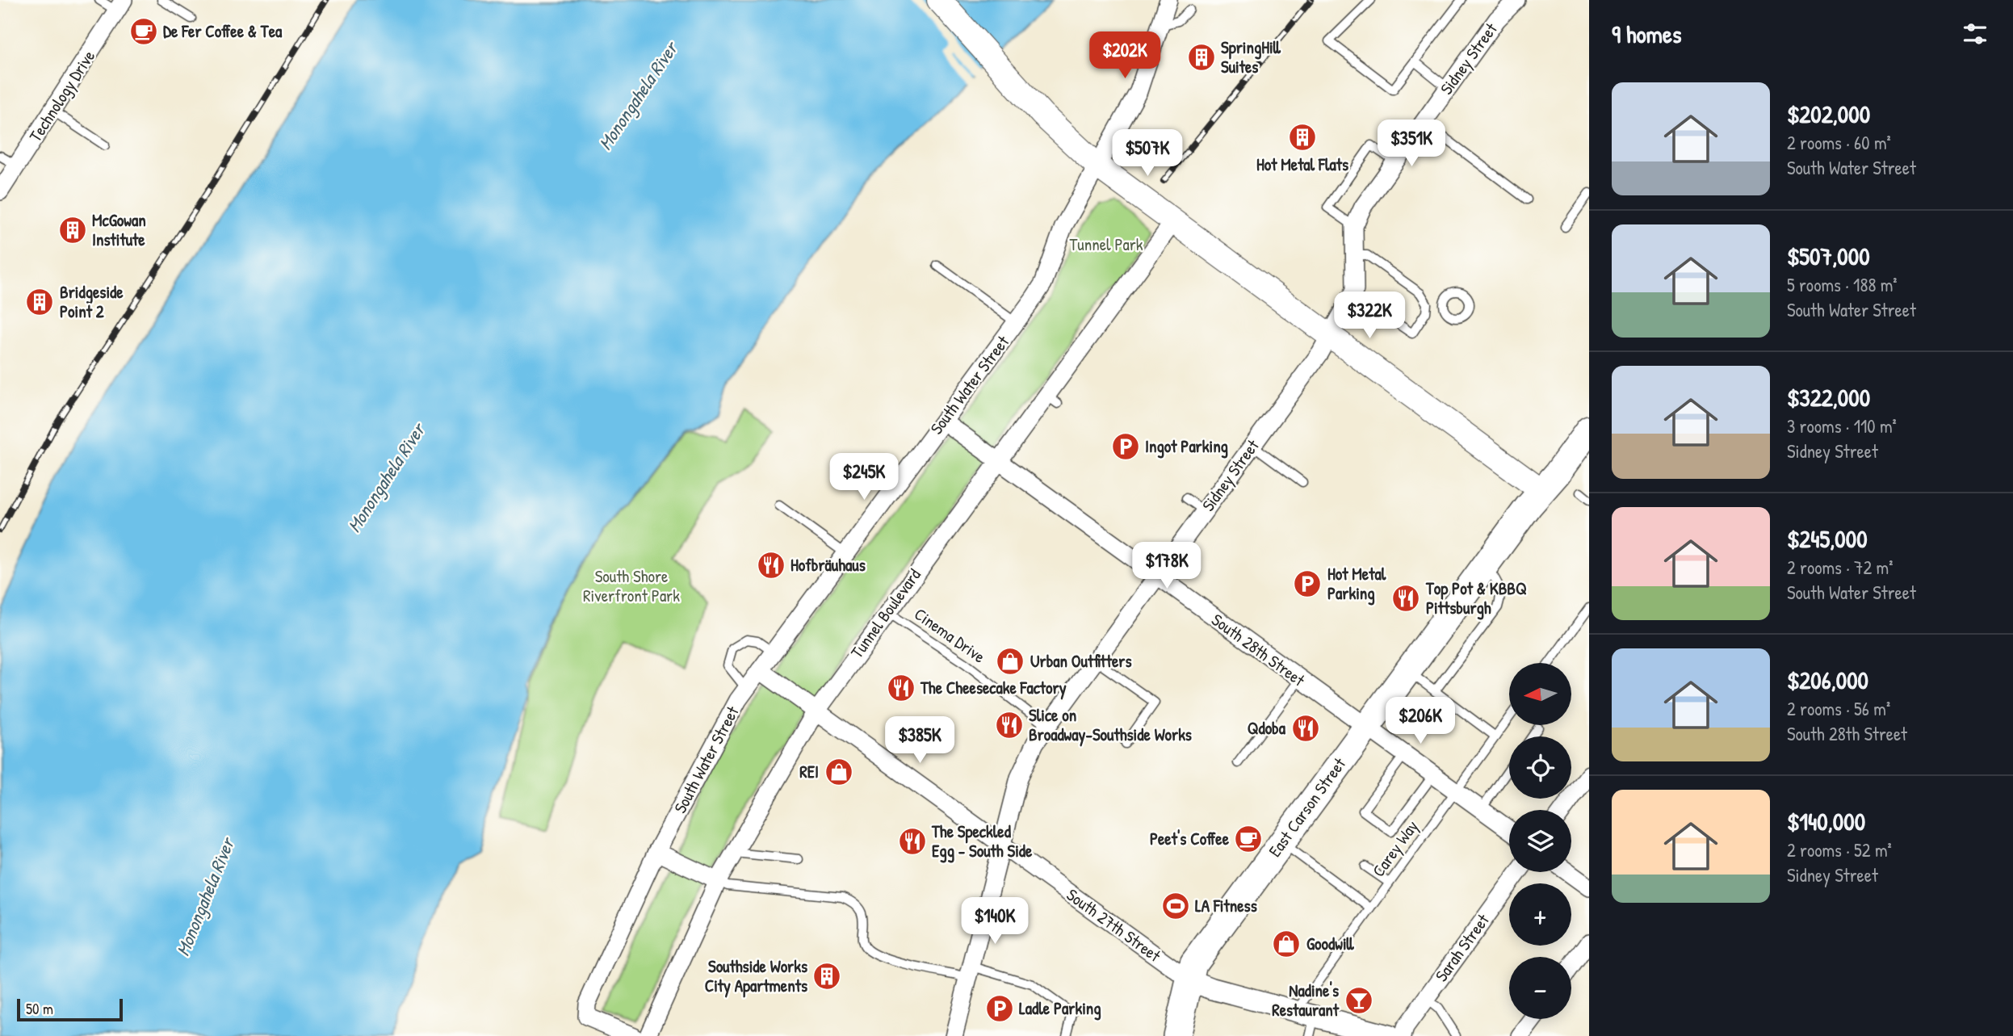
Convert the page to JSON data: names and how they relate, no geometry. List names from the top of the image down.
{
  "streets": {
    "main road": ["East Carson Street"],
    "street": [
      "Sidney Street",
      "Technology Drive",
      "South Water Street",
      "Tunnel Boulevard",
      "South 28th Street",
      "South 27th Street",
      "Sarah Street"
    ],
    "lane": ["Cinema Drive", "Carey Way"]
  },
  "crossings": [
    ["Sidney Street", "Cinema Drive"],
    ["Sidney Street", "South 28th Street"],
    ["Sidney Street", "South 27th Street"],
    ["South Water Street", "South 28th Street"],
    ["South Water Street", "South 27th Street"],
    ["Tunnel Boulevard", "Cinema Drive"],
    ["Tunnel Boulevard", "South 28th Street"],
    ["Tunnel Boulevard", "South 27th Street"],
    ["South 28th Street", "East Carson Street"],
    ["South 28th Street", "Carey Way"],
    ["East Carson Street", "South 27th Street"],
    ["Carey Way", "South 27th Street"]
  ],
  "water": ["Monongahela River"],
  "parks": ["Tunnel Park", "South Shore Riverfront Park"],
  "places": {
    "cafe": ["De Fer Coffee & Tea", "Peet's Coffee"],
    "building": [
      "SpringHill Suites",
      "Hot Metal Flats",
      "McGowan Institute",
      "Bridgeside Point 2",
      "Southside Works City Apartments"
    ],
    "parking": ["Ingot Parking", "Hot Metal Parking", "Ladle Parking"],
    "restaurant": [
      "Hofbräuhaus",
      "Top Pot & KBBQ Pittsburgh",
      "The Cheesecake Factory",
      "Slice on Broadway-Southside Works",
      "Qdoba",
      "The Speckled Egg - South Side"
    ],
    "shop": ["Urban Outfitters", "REI", "Goodwill"],
    "sports": ["LA Fitness"],
    "bar": ["Nadine's Restaurant"]
  },
  "scale_bar": "50 m",
  "north": "left",
  "page": {
    "heading": "9 homes",
    "price": [
      "$202K",
      "$351K",
      "$507K",
      "$322K",
      "$245K",
      "$178K",
      "$206K",
      "$385K",
      "$140K"
    ],
    "list": [
      {
        "name": "$202,000",
        "note": "2 rooms · 60 m² · South Water Street"
      },
      {
        "name": "$507,000",
        "note": "5 rooms · 188 m² · South Water Street"
      },
      {
        "name": "$322,000",
        "note": "3 rooms · 110 m² · Sidney Street"
      },
      {
        "name": "$245,000",
        "note": "2 rooms · 72 m² · South Water Street"
      },
      {
        "name": "$206,000",
        "note": "2 rooms · 56 m² · South 28th Street"
      },
      {
        "name": "$140,000",
        "note": "2 rooms · 52 m² · Sidney Street"
      }
    ],
    "map_buttons": ["+", "−"],
    "scale": "50 m"
  }
}
